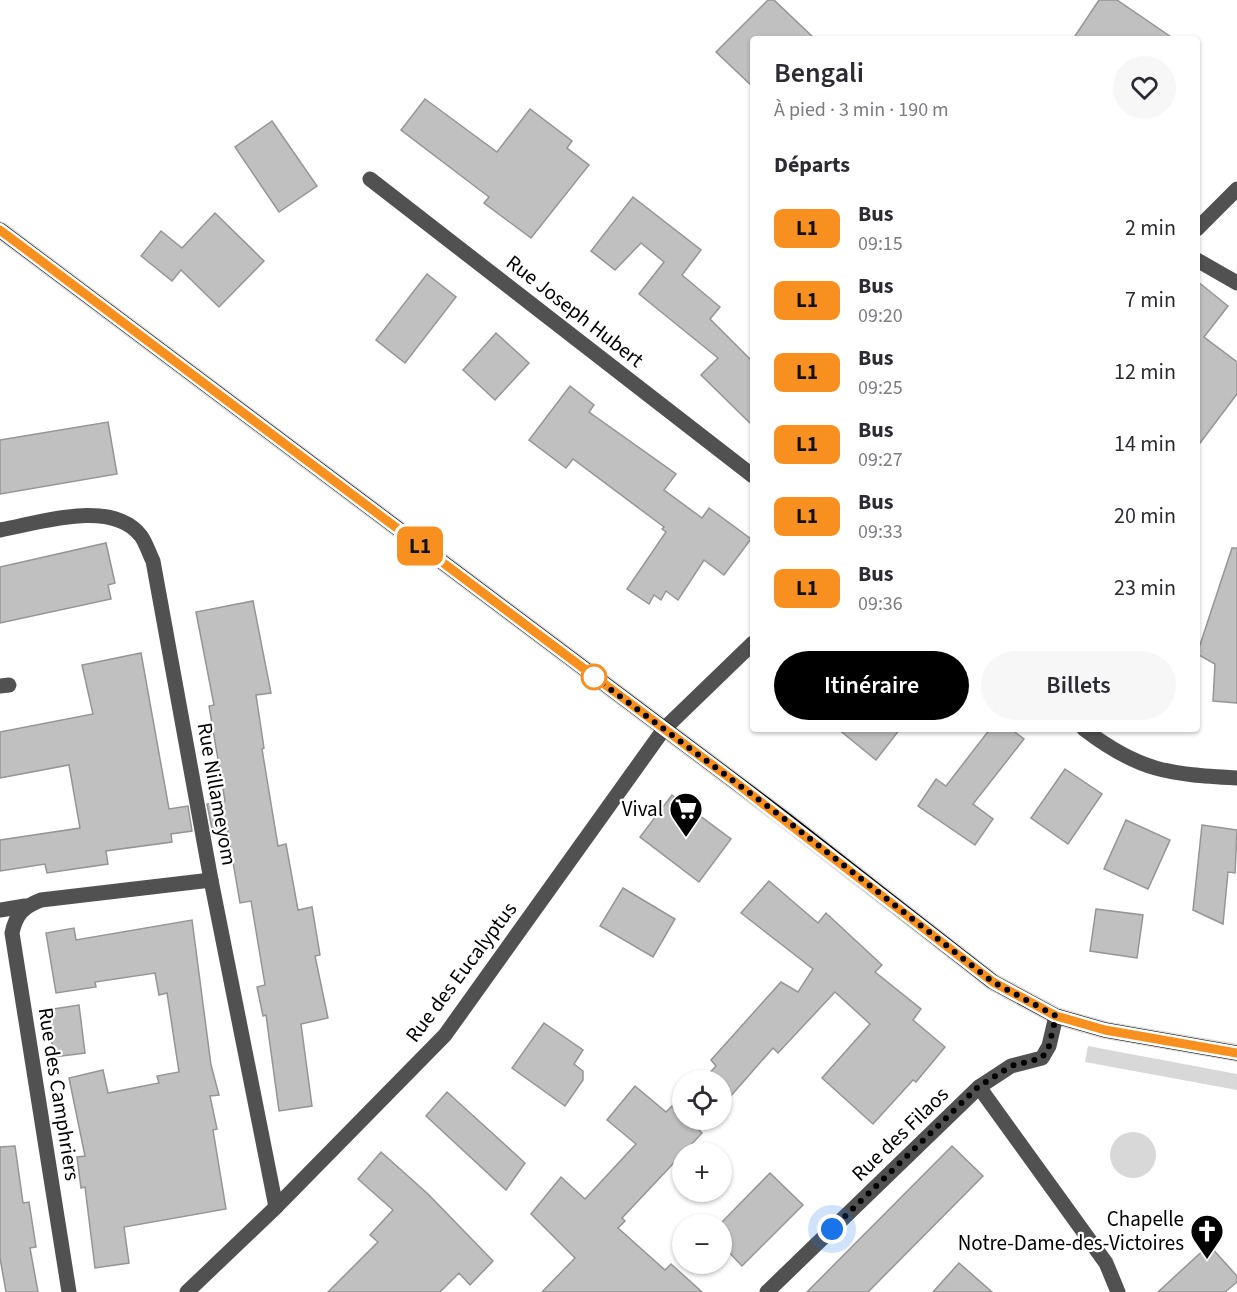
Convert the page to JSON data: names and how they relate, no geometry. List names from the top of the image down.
{
  "streets": {
    "street": [
      "Rue Joseph Hubert",
      "Rue Nillameyom",
      "Rue des Eucalyptus",
      "Rue des Camphriers",
      "Rue des Filaos"
    ]
  },
  "crossings": [
    ["Rue Nillameyom", "Rue des Eucalyptus"]
  ],
  "places": {
    "supermarket": ["Vival"],
    "church": ["Chapelle Notre-Dame-des-Victoires"]
  },
  "lines": ["bus line L1"],
  "page": {
    "on_map": "L1",
    "heading": [
      ["Bengali", "À pied · 3 min · 190 m"],
      "Départs"
    ],
    "list": [
      {
        "mark": "L1",
        "name": "Bus",
        "note": "09:15",
        "value": "2 min"
      },
      {
        "mark": "L1",
        "name": "Bus",
        "note": "09:20",
        "value": "7 min"
      },
      {
        "mark": "L1",
        "name": "Bus",
        "note": "09:25",
        "value": "12 min"
      },
      {
        "mark": "L1",
        "name": "Bus",
        "note": "09:27",
        "value": "14 min"
      },
      {
        "mark": "L1",
        "name": "Bus",
        "note": "09:33",
        "value": "20 min"
      },
      {
        "mark": "L1",
        "name": "Bus",
        "note": "09:36",
        "value": "23 min"
      }
    ],
    "buttons": ["Itinéraire", "Billets"],
    "map_buttons": ["+", "−"]
  }
}
